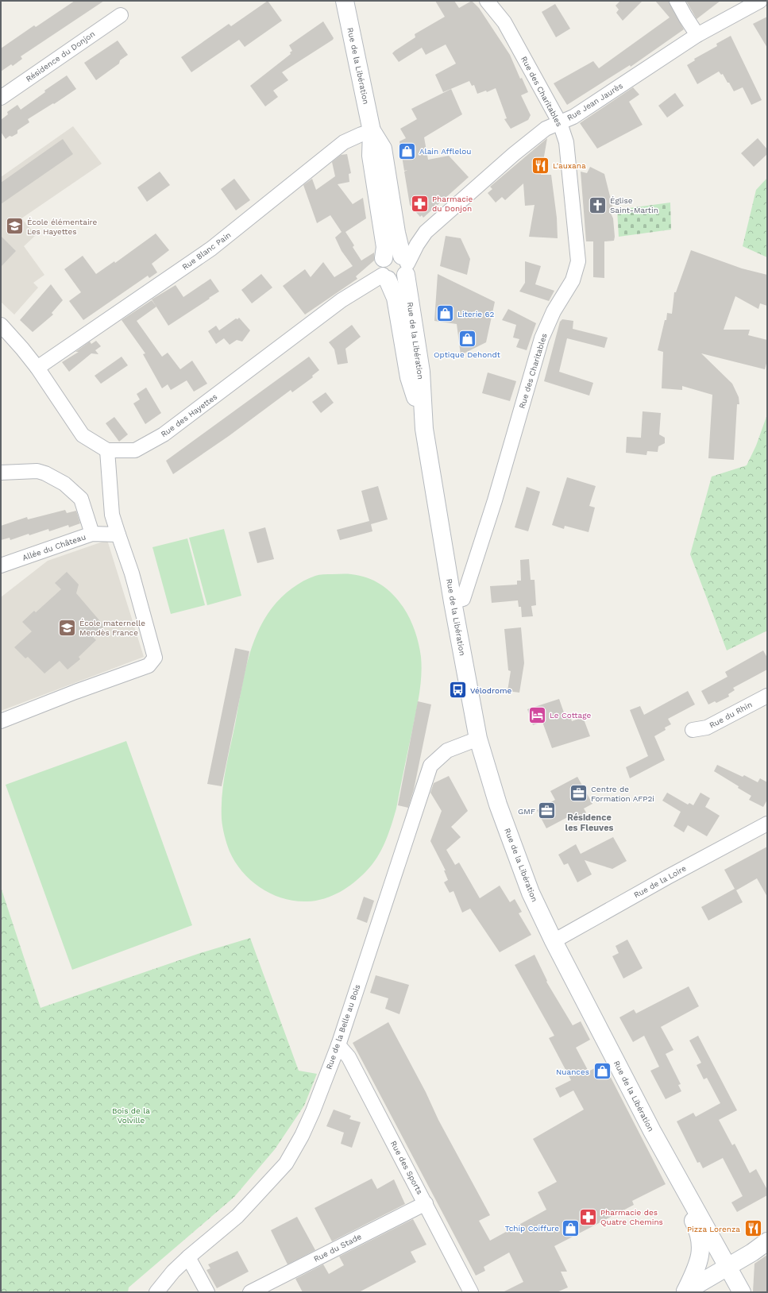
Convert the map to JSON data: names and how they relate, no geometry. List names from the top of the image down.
{
  "streets": {
    "main road": ["Rue de la Libération"],
    "street": [
      "Résidence du Donjon",
      "Rue des Charitables",
      "Rue Jean Jaurès",
      "Rue Blanc Pain",
      "Rue des Hayettes",
      "Allée du Château",
      "Rue du Rhin",
      "Rue de la Loire",
      "Rue de la Belle au Bois",
      "Rue des Sports",
      "Rue du Stade"
    ]
  },
  "crossings": [
    ["Rue de la Libération", "Rue des Charitables"],
    ["Rue de la Libération", "Rue Jean Jaurès"],
    ["Rue de la Libération", "Rue Blanc Pain"],
    ["Rue de la Libération", "Rue des Hayettes"],
    ["Rue de la Libération", "Rue de la Loire"],
    ["Rue de la Libération", "Rue de la Belle au Bois"],
    ["Rue des Charitables", "Rue Jean Jaurès"],
    ["Rue de la Belle au Bois", "Rue des Sports"],
    ["Rue des Sports", "Rue du Stade"]
  ],
  "districts": ["Résidence les Fleuves"],
  "parks": ["Bois de la Volville"],
  "places": {
    "shop": [
      "Alain Afflelou",
      "Literie 62",
      "Optique Dehondt",
      "Nuances",
      "Tchip Coiffure"
    ],
    "restaurant": ["L'auxana", "Pizza Lorenza"],
    "pharmacy": ["Pharmacie du Donjon", "Pharmacie des Quatre Chemins"],
    "church": ["Église Saint-Martin"],
    "school or university": ["École élémentaire Les Hayettes", "École maternelle Mendès France"],
    "bus stop": ["Vélodrome"],
    "hotel": ["Le Cottage"],
    "office": ["Centre de Formation AFP2i", "GMF"]
  }
}
